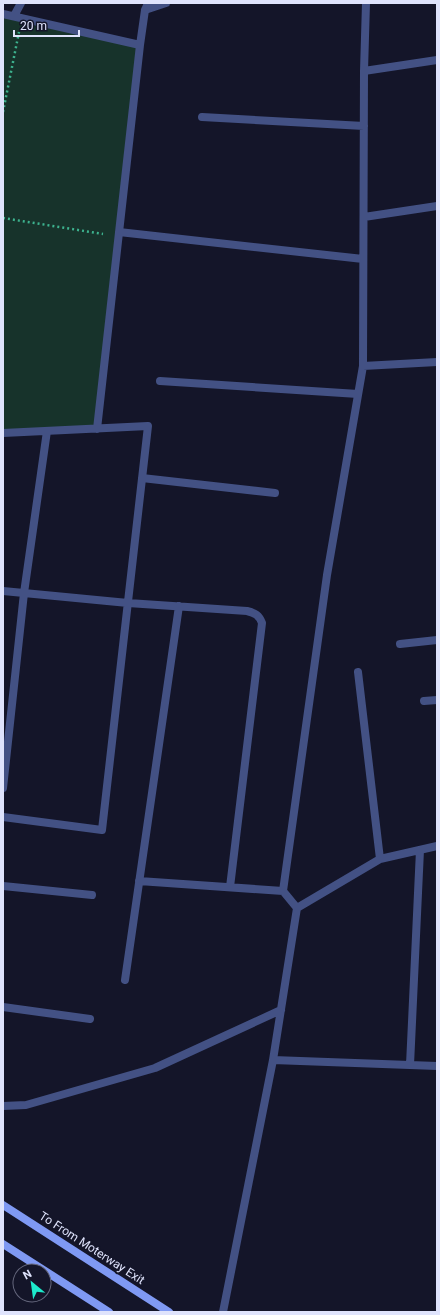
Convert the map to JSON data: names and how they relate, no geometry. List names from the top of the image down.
{
  "streets": {
    "main road": ["To From Moterway Exit"]
  },
  "scale_bar": "20 m",
  "north": "top left"
}
